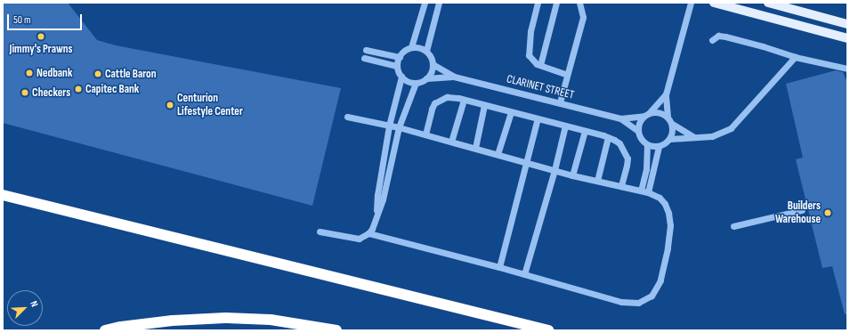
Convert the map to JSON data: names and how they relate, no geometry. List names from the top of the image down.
{
  "streets": {
    "lane": ["CLARINET STREET"]
  },
  "places": [
    "Jimmy's Prawns",
    "Nedbank",
    "Cattle Baron",
    "Capitec Bank",
    "Checkers",
    "Centurion Lifestyle Center",
    "Builders Warehouse"
  ],
  "scale_bar": "50 m",
  "north": "top right"
}
